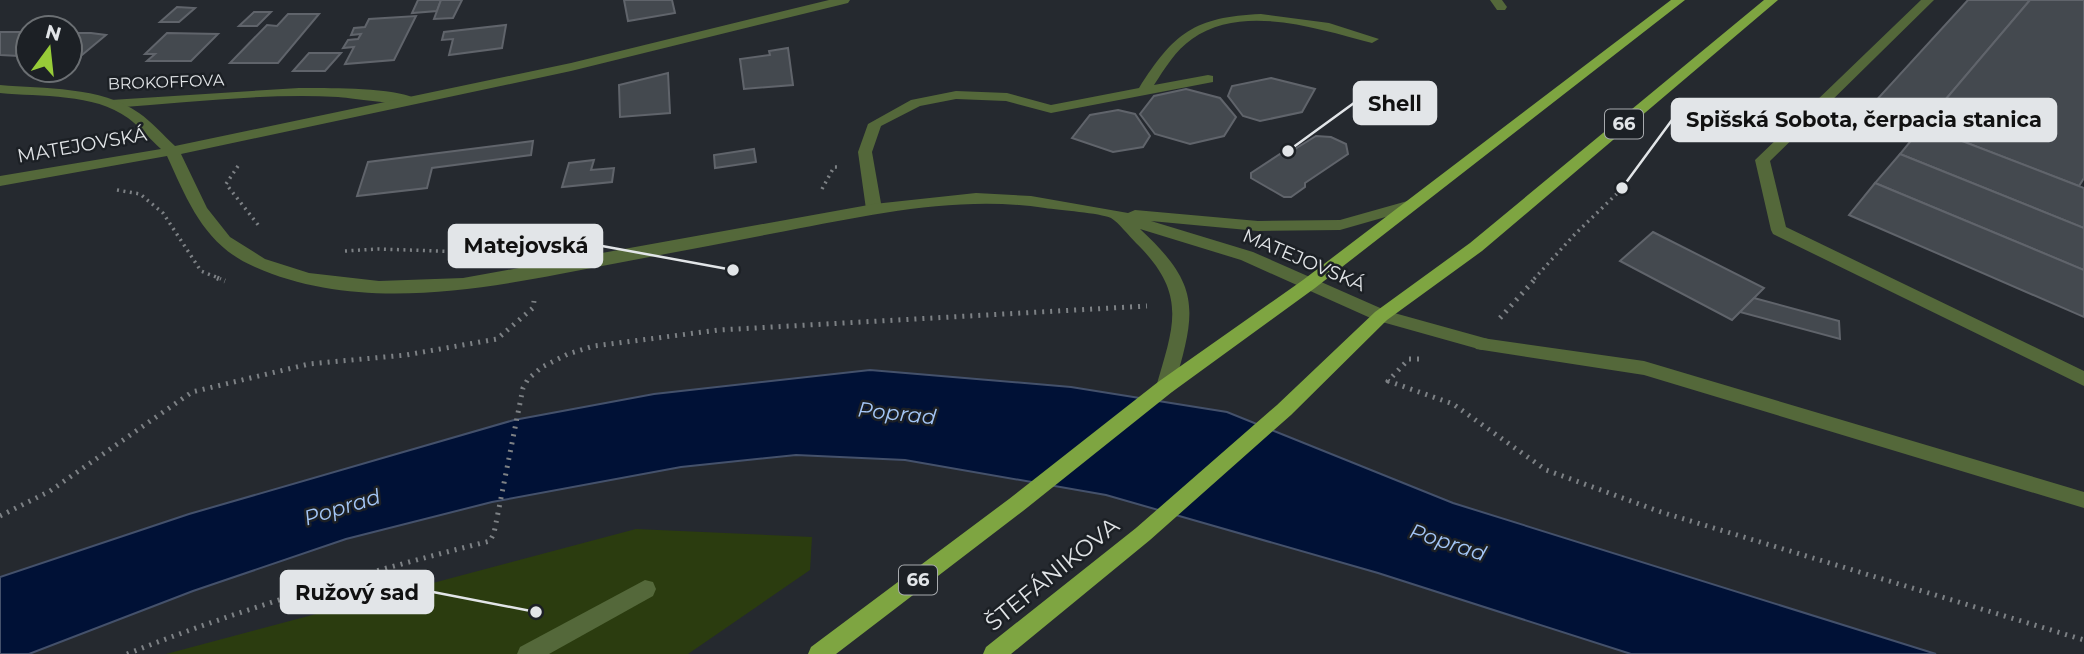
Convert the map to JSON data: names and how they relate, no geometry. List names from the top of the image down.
{
  "streets": {
    "main road": ["66", "ŠTEFÁNIKOVA"],
    "street": ["BROKOFFOVA", "MATEJOVSKÁ"]
  },
  "crossings": [
    ["BROKOFFOVA", "MATEJOVSKÁ"],
    ["66", "MATEJOVSKÁ"],
    ["66", "ŠTEFÁNIKOVA"],
    ["MATEJOVSKÁ", "ŠTEFÁNIKOVA"]
  ],
  "water": ["Poprad"],
  "places": [
    "Shell",
    "Spišská Sobota, čerpacia stanica",
    "Matejovská",
    "Ružový sad"
  ],
  "north": "top"
}
